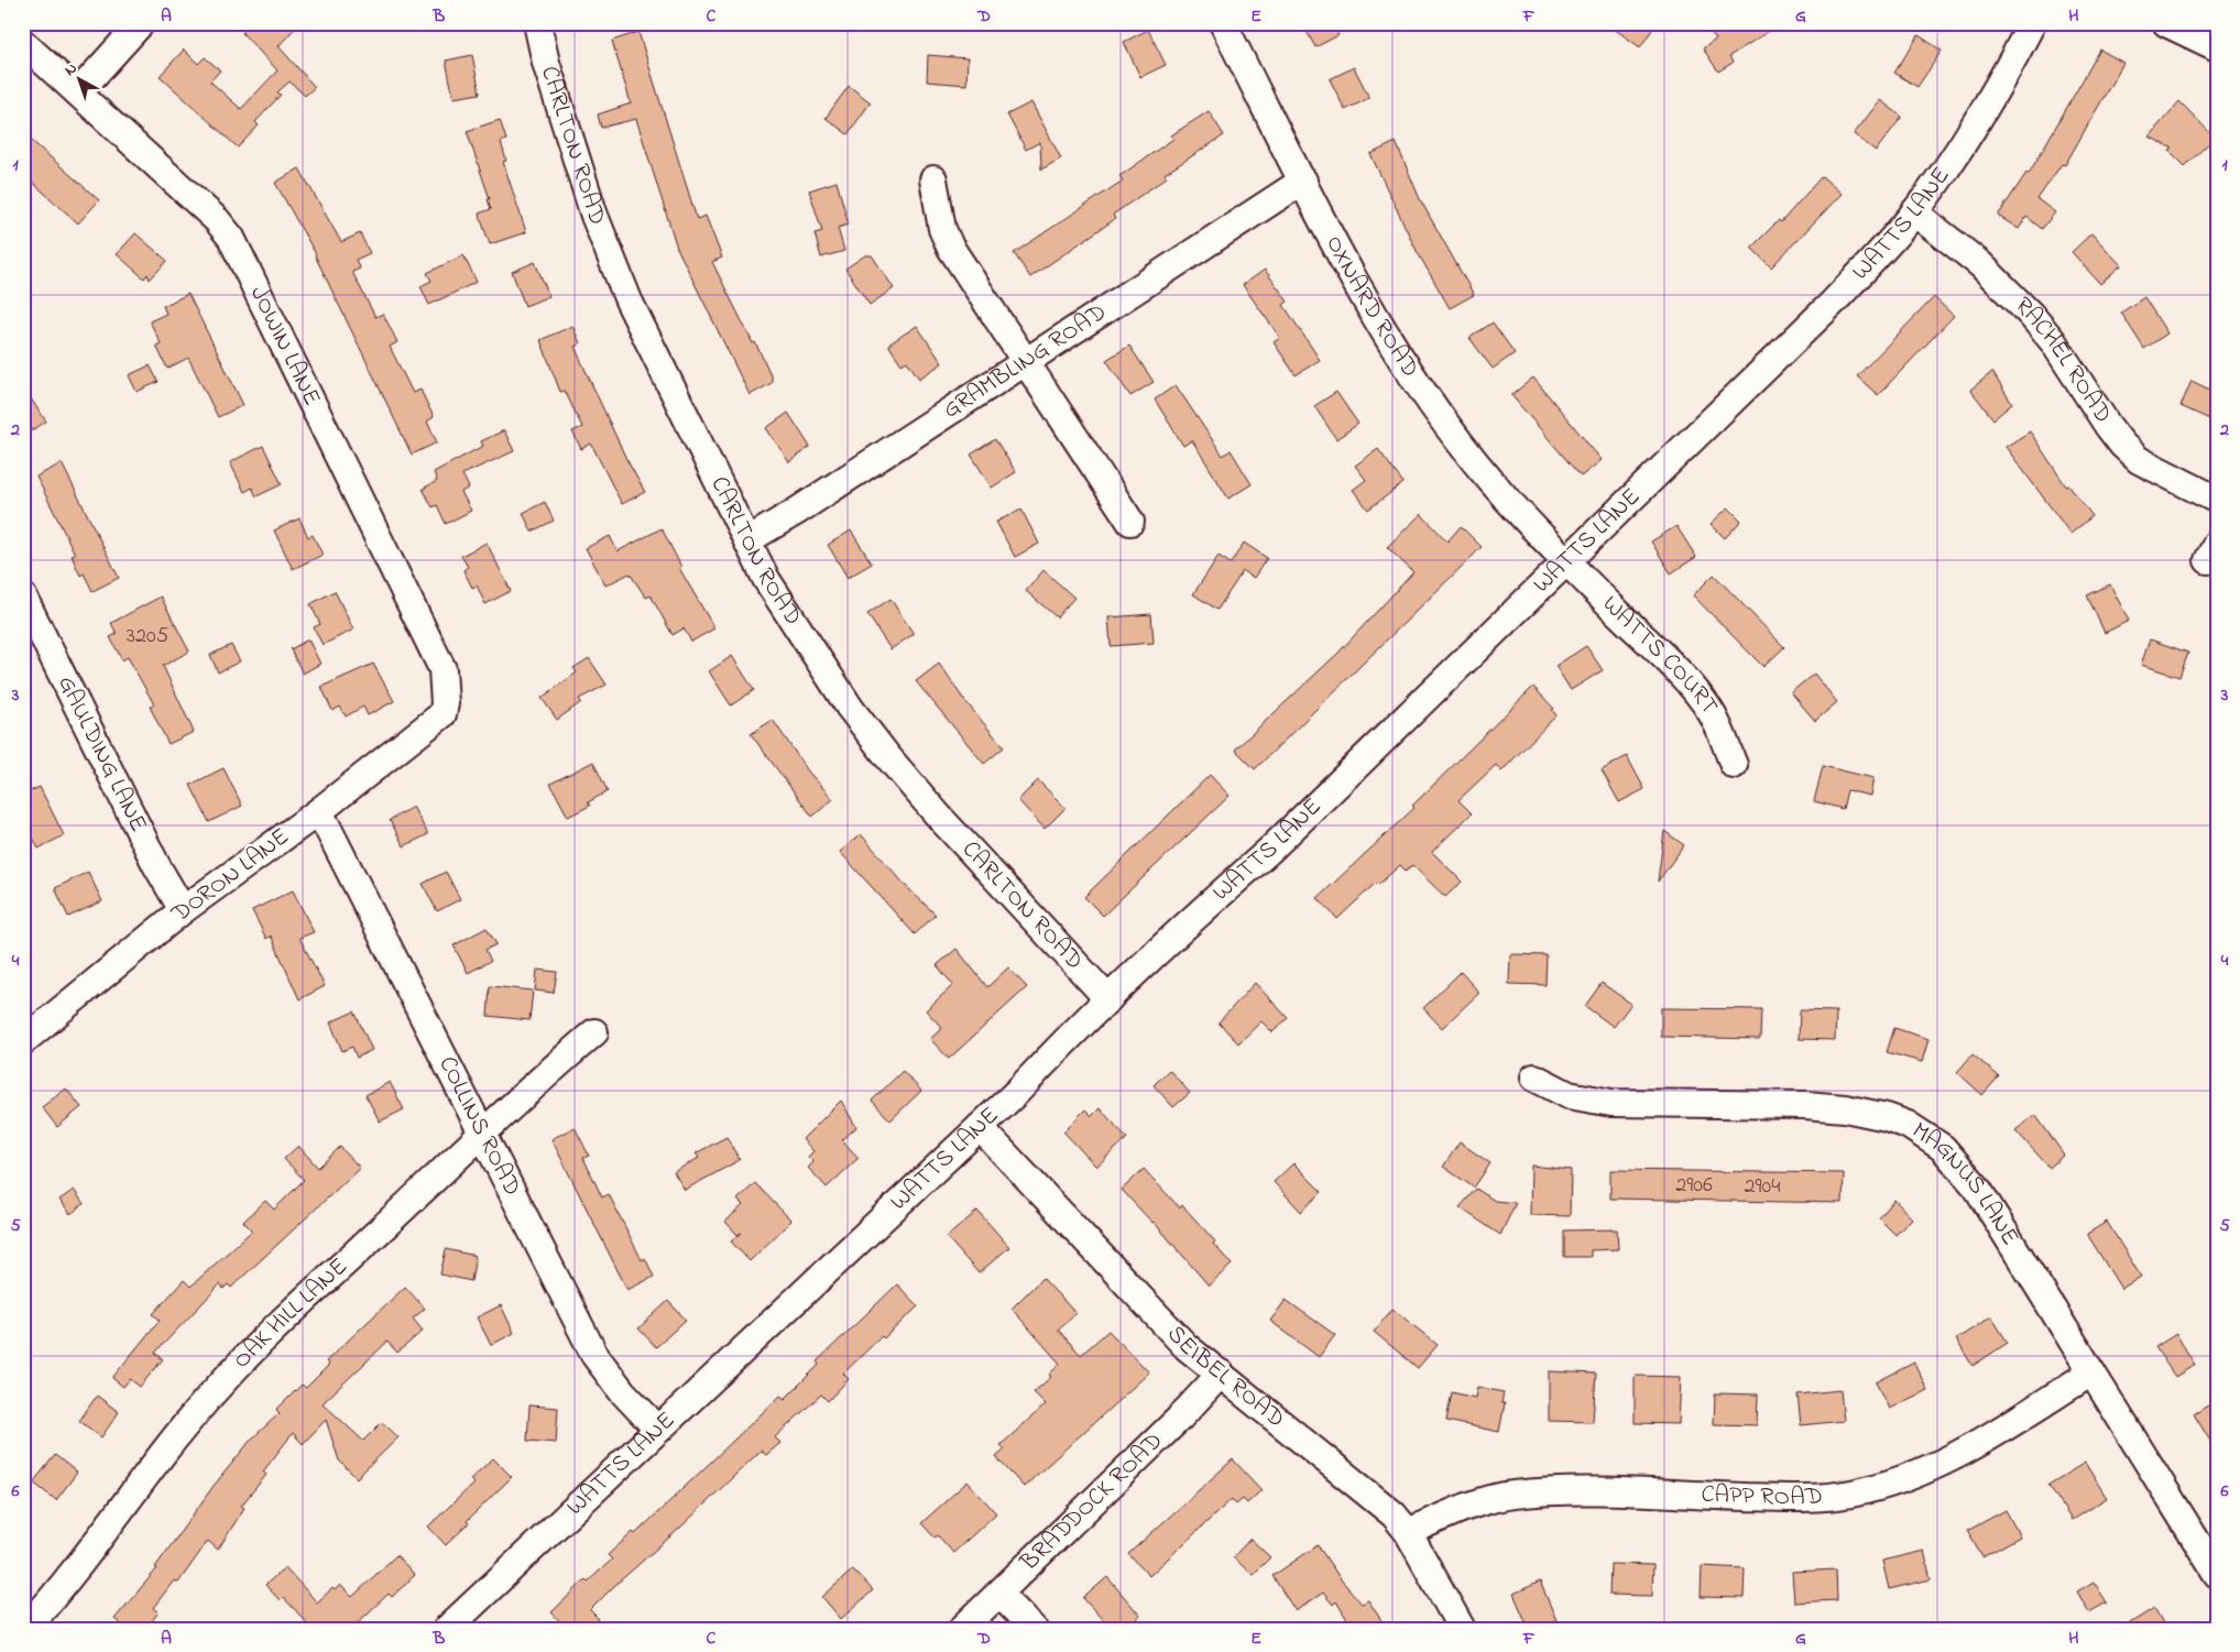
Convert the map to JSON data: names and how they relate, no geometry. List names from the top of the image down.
{
  "streets": {
    "street": [
      "CARLTON ROAD",
      "WATTS LANE",
      "OXNARD ROAD",
      "JOWIN LANE",
      "GRAMBLING ROAD",
      "RACHEL ROAD",
      "WATTS COURT",
      "GAULDING LANE",
      "DORON LANE",
      "COLLINS ROAD",
      "MAGNUS LANE",
      "OAK HILL LANE",
      "SEIBEL ROAD",
      "CAPP ROAD",
      "BRADDOCK ROAD"
    ]
  },
  "crossings": [
    ["CARLTON ROAD", "WATTS LANE"],
    ["CARLTON ROAD", "GRAMBLING ROAD"],
    ["WATTS LANE", "OXNARD ROAD"],
    ["WATTS LANE", "RACHEL ROAD"],
    ["WATTS LANE", "WATTS COURT"],
    ["WATTS LANE", "COLLINS ROAD"],
    ["WATTS LANE", "SEIBEL ROAD"],
    ["OXNARD ROAD", "GRAMBLING ROAD"],
    ["OXNARD ROAD", "WATTS COURT"],
    ["JOWIN LANE", "DORON LANE"],
    ["GAULDING LANE", "DORON LANE"],
    ["DORON LANE", "COLLINS ROAD"],
    ["COLLINS ROAD", "OAK HILL LANE"],
    ["MAGNUS LANE", "CAPP ROAD"],
    ["SEIBEL ROAD", "CAPP ROAD"],
    ["SEIBEL ROAD", "BRADDOCK ROAD"]
  ],
  "house_numbers": ["3205", "2906", "2904"],
  "north": "top left",
  "grid": {
    "columns": [
      "A",
      "B",
      "C",
      "D",
      "E",
      "F",
      "G",
      "H"
    ],
    "rows": [
      "1",
      "2",
      "3",
      "4",
      "5",
      "6"
    ]
  }
}
